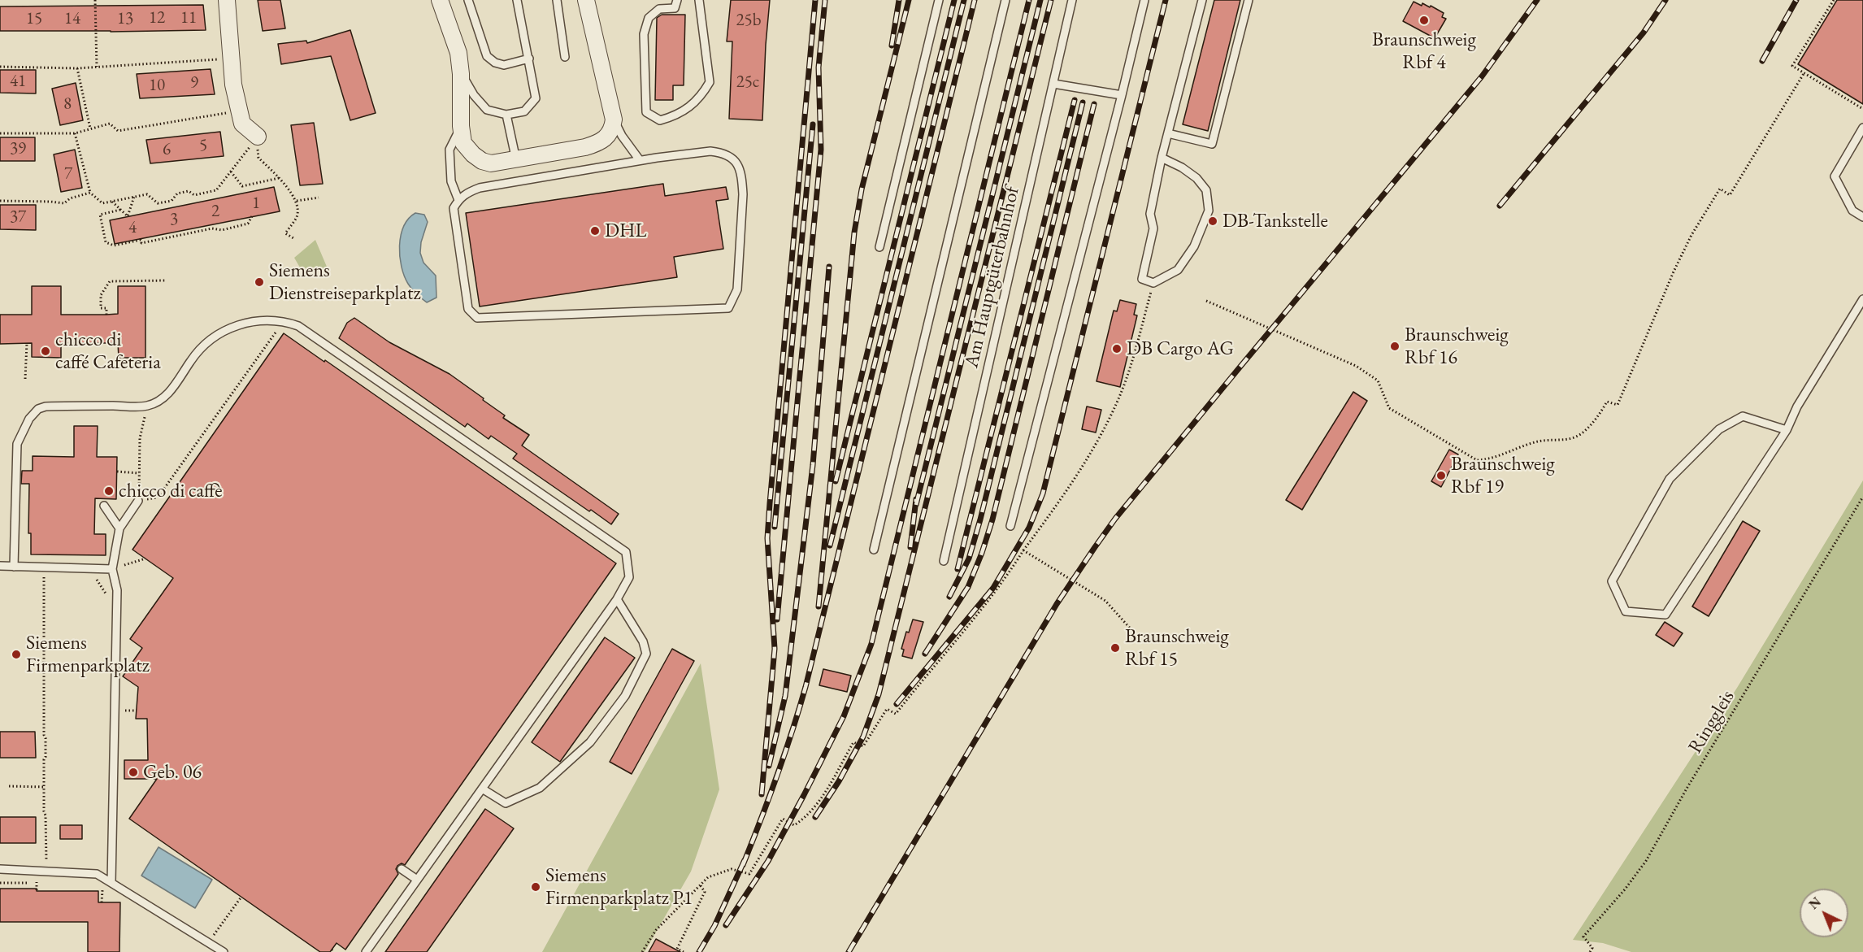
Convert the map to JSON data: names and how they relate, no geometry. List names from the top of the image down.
{
  "streets": {
    "lane": ["Am Hauptgüterbahnhof"],
    "path": ["Ringgleis"]
  },
  "places": [
    "Braunschweig Rbf 4",
    "DB-Tankstelle",
    "DHL",
    "Siemens Dienstreiseparkplatz",
    "Braunschweig Rbf 16",
    "DB Cargo AG",
    "chicco di caffé Cafeteria",
    "Braunschweig Rbf 19",
    "chicco di caffè",
    "Braunschweig Rbf 15",
    "Siemens Firmenparkplatz",
    "Geb. 06",
    "Siemens Firmenparkplatz P1"
  ],
  "house_numbers": [
    "12",
    "11",
    "15",
    "14",
    "13",
    "25b",
    "41",
    "25c",
    "9",
    "10",
    "8",
    "5",
    "39",
    "6",
    "7",
    "1",
    "2",
    "37",
    "3",
    "4"
  ],
  "north": "top left"
}
